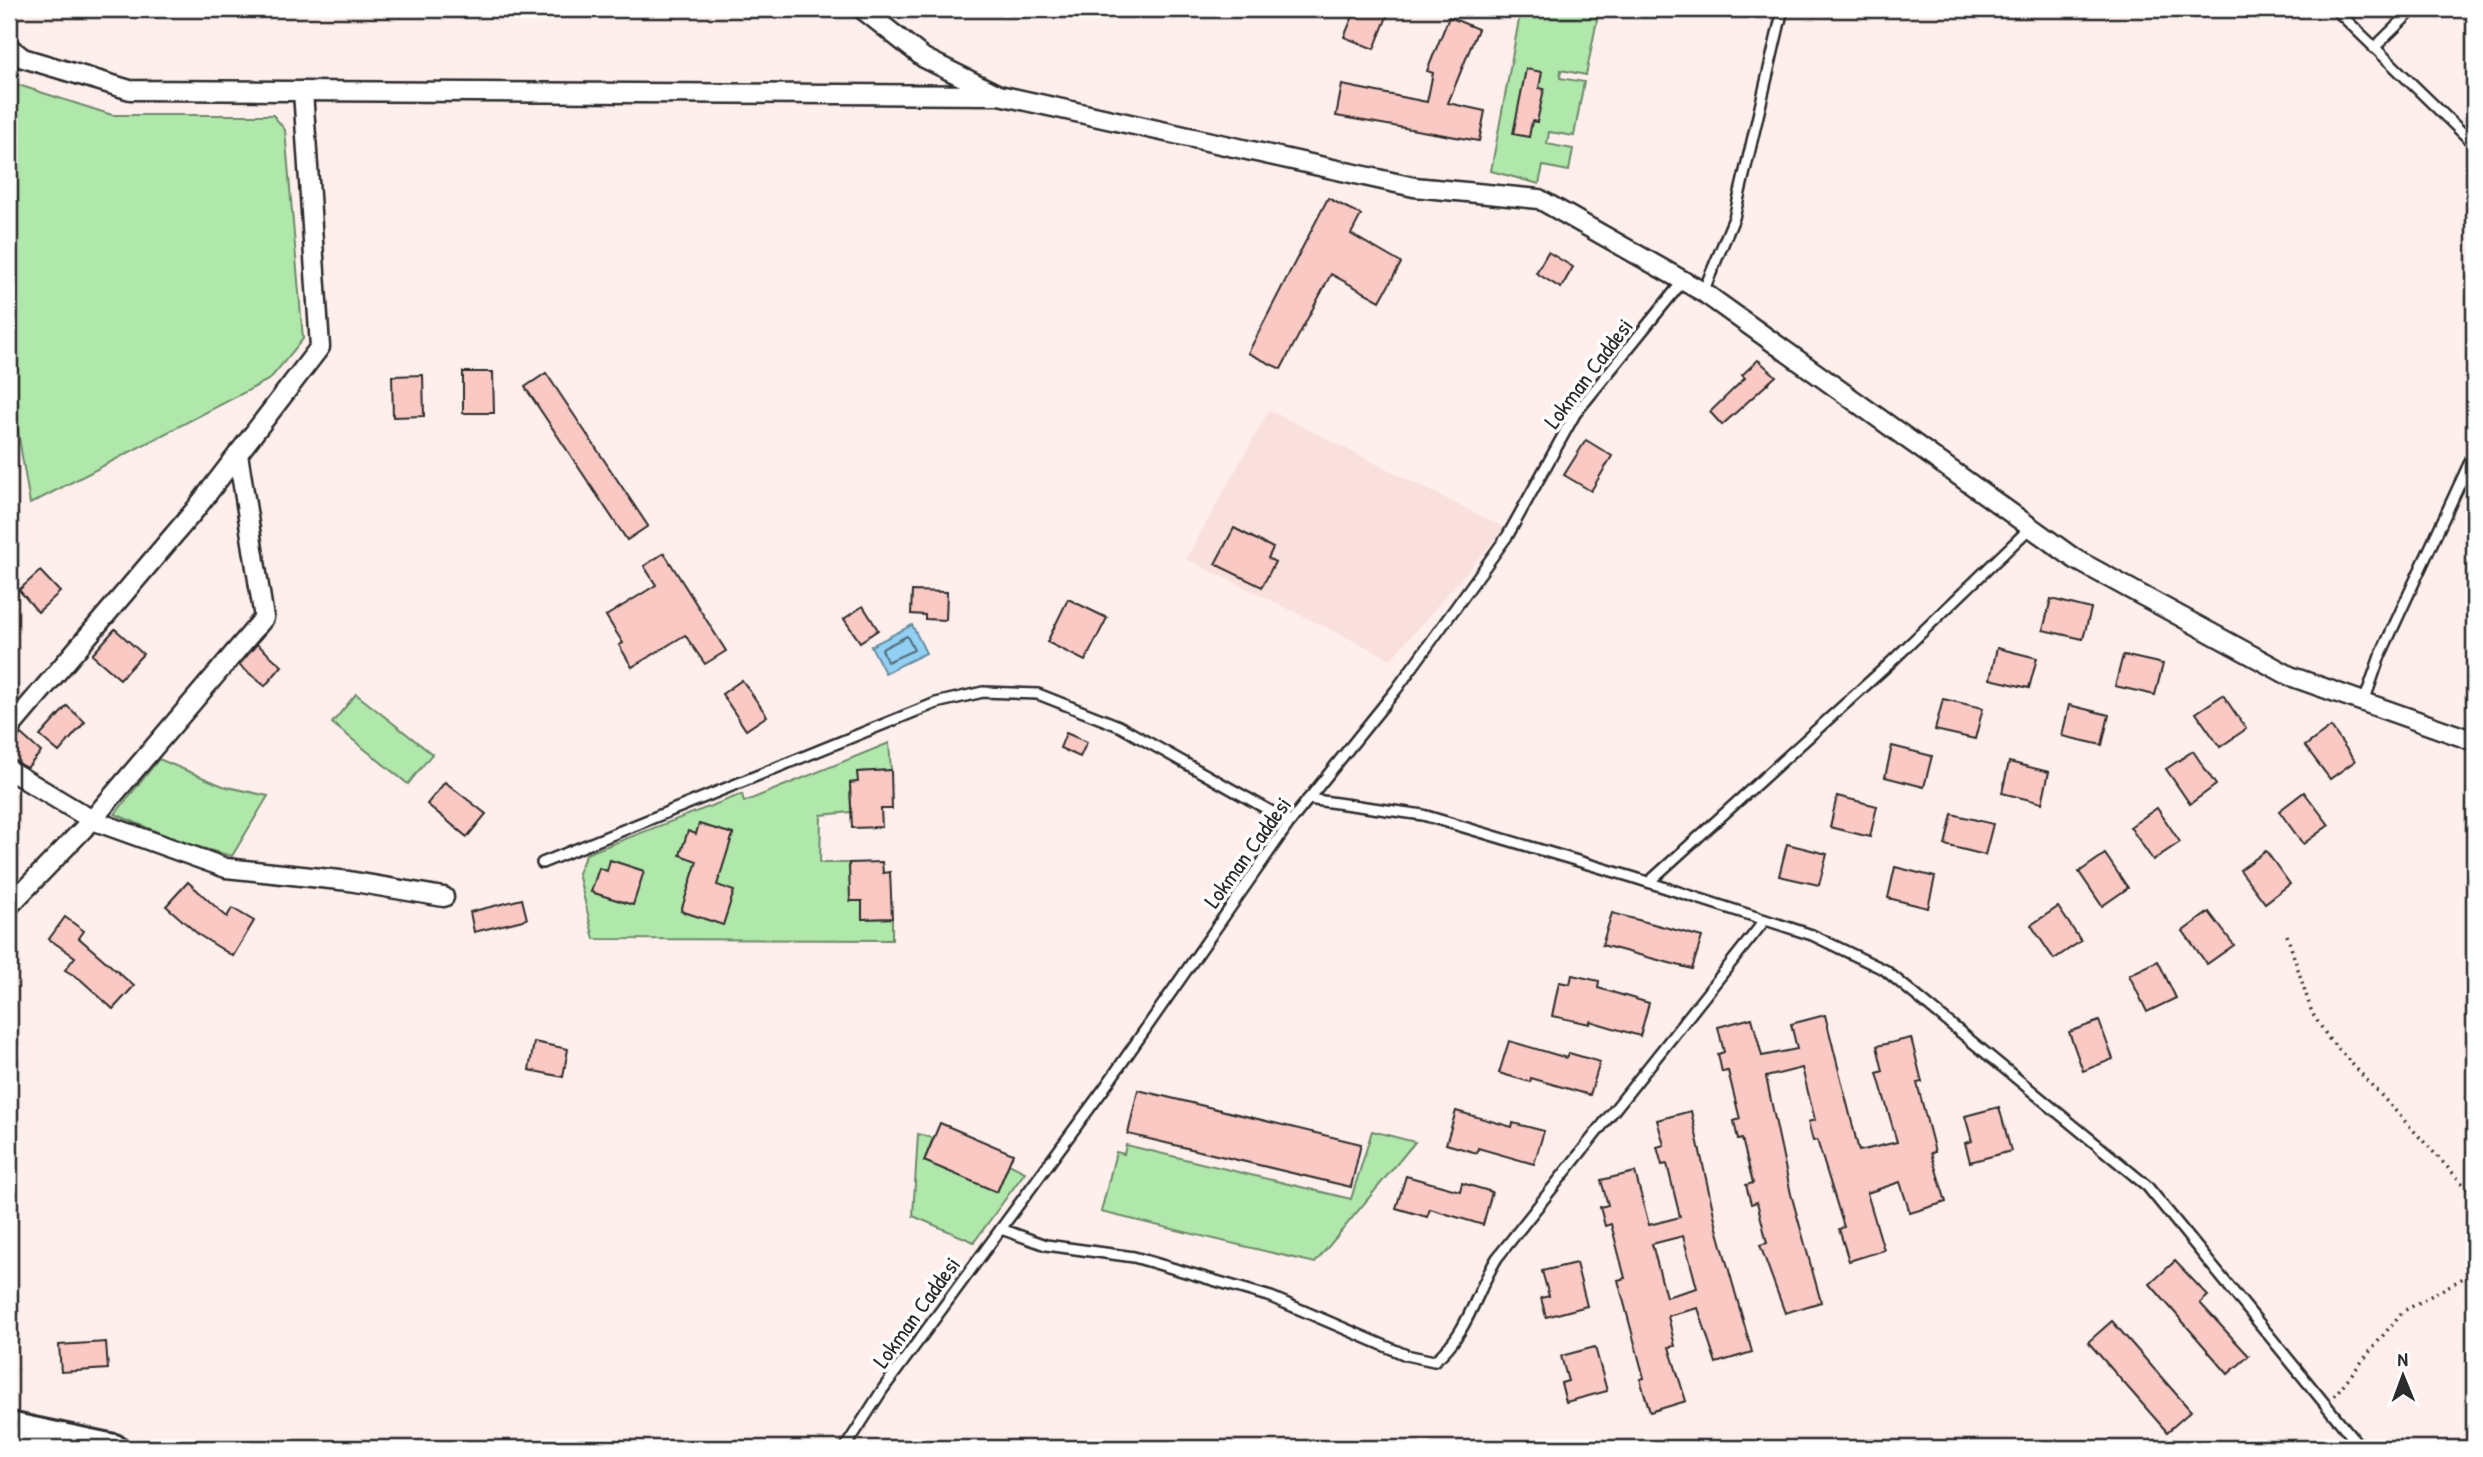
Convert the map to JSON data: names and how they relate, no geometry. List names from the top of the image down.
{
  "streets": {
    "lane": ["Lokman Caddesi"]
  },
  "north": "top"
}
